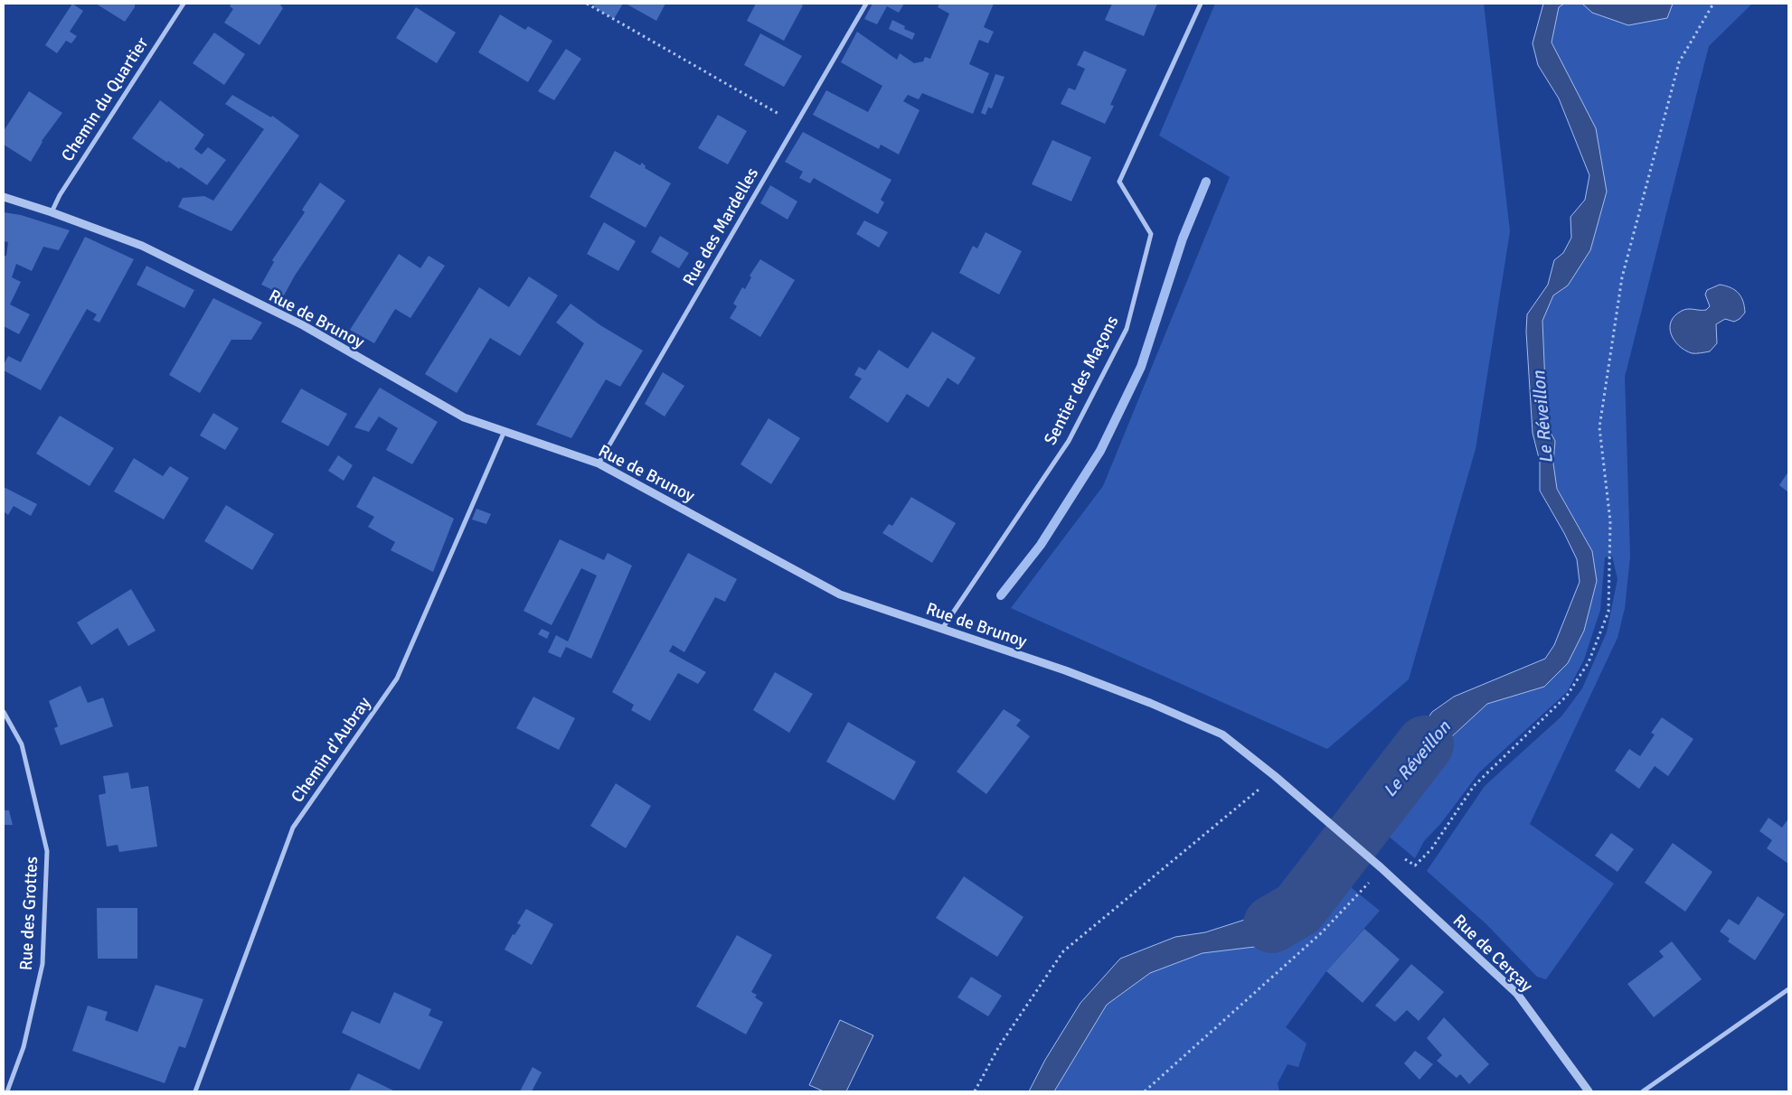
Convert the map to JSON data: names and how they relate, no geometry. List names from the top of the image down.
{
  "streets": {
    "street": [
      "Chemin du Quartier",
      "Rue des Mardelles",
      "Rue de Brunoy",
      "Sentier des Maçons",
      "Chemin d'Aubray",
      "Rue des Grottes",
      "Rue de Cerçay"
    ]
  },
  "crossings": [
    ["Chemin du Quartier", "Rue de Brunoy"],
    ["Rue des Mardelles", "Rue de Brunoy"],
    ["Rue de Brunoy", "Sentier des Maçons"],
    ["Rue de Brunoy", "Chemin d'Aubray"],
    ["Rue de Brunoy", "Rue de Cerçay"]
  ],
  "water": ["Le Réveillon"]
}
